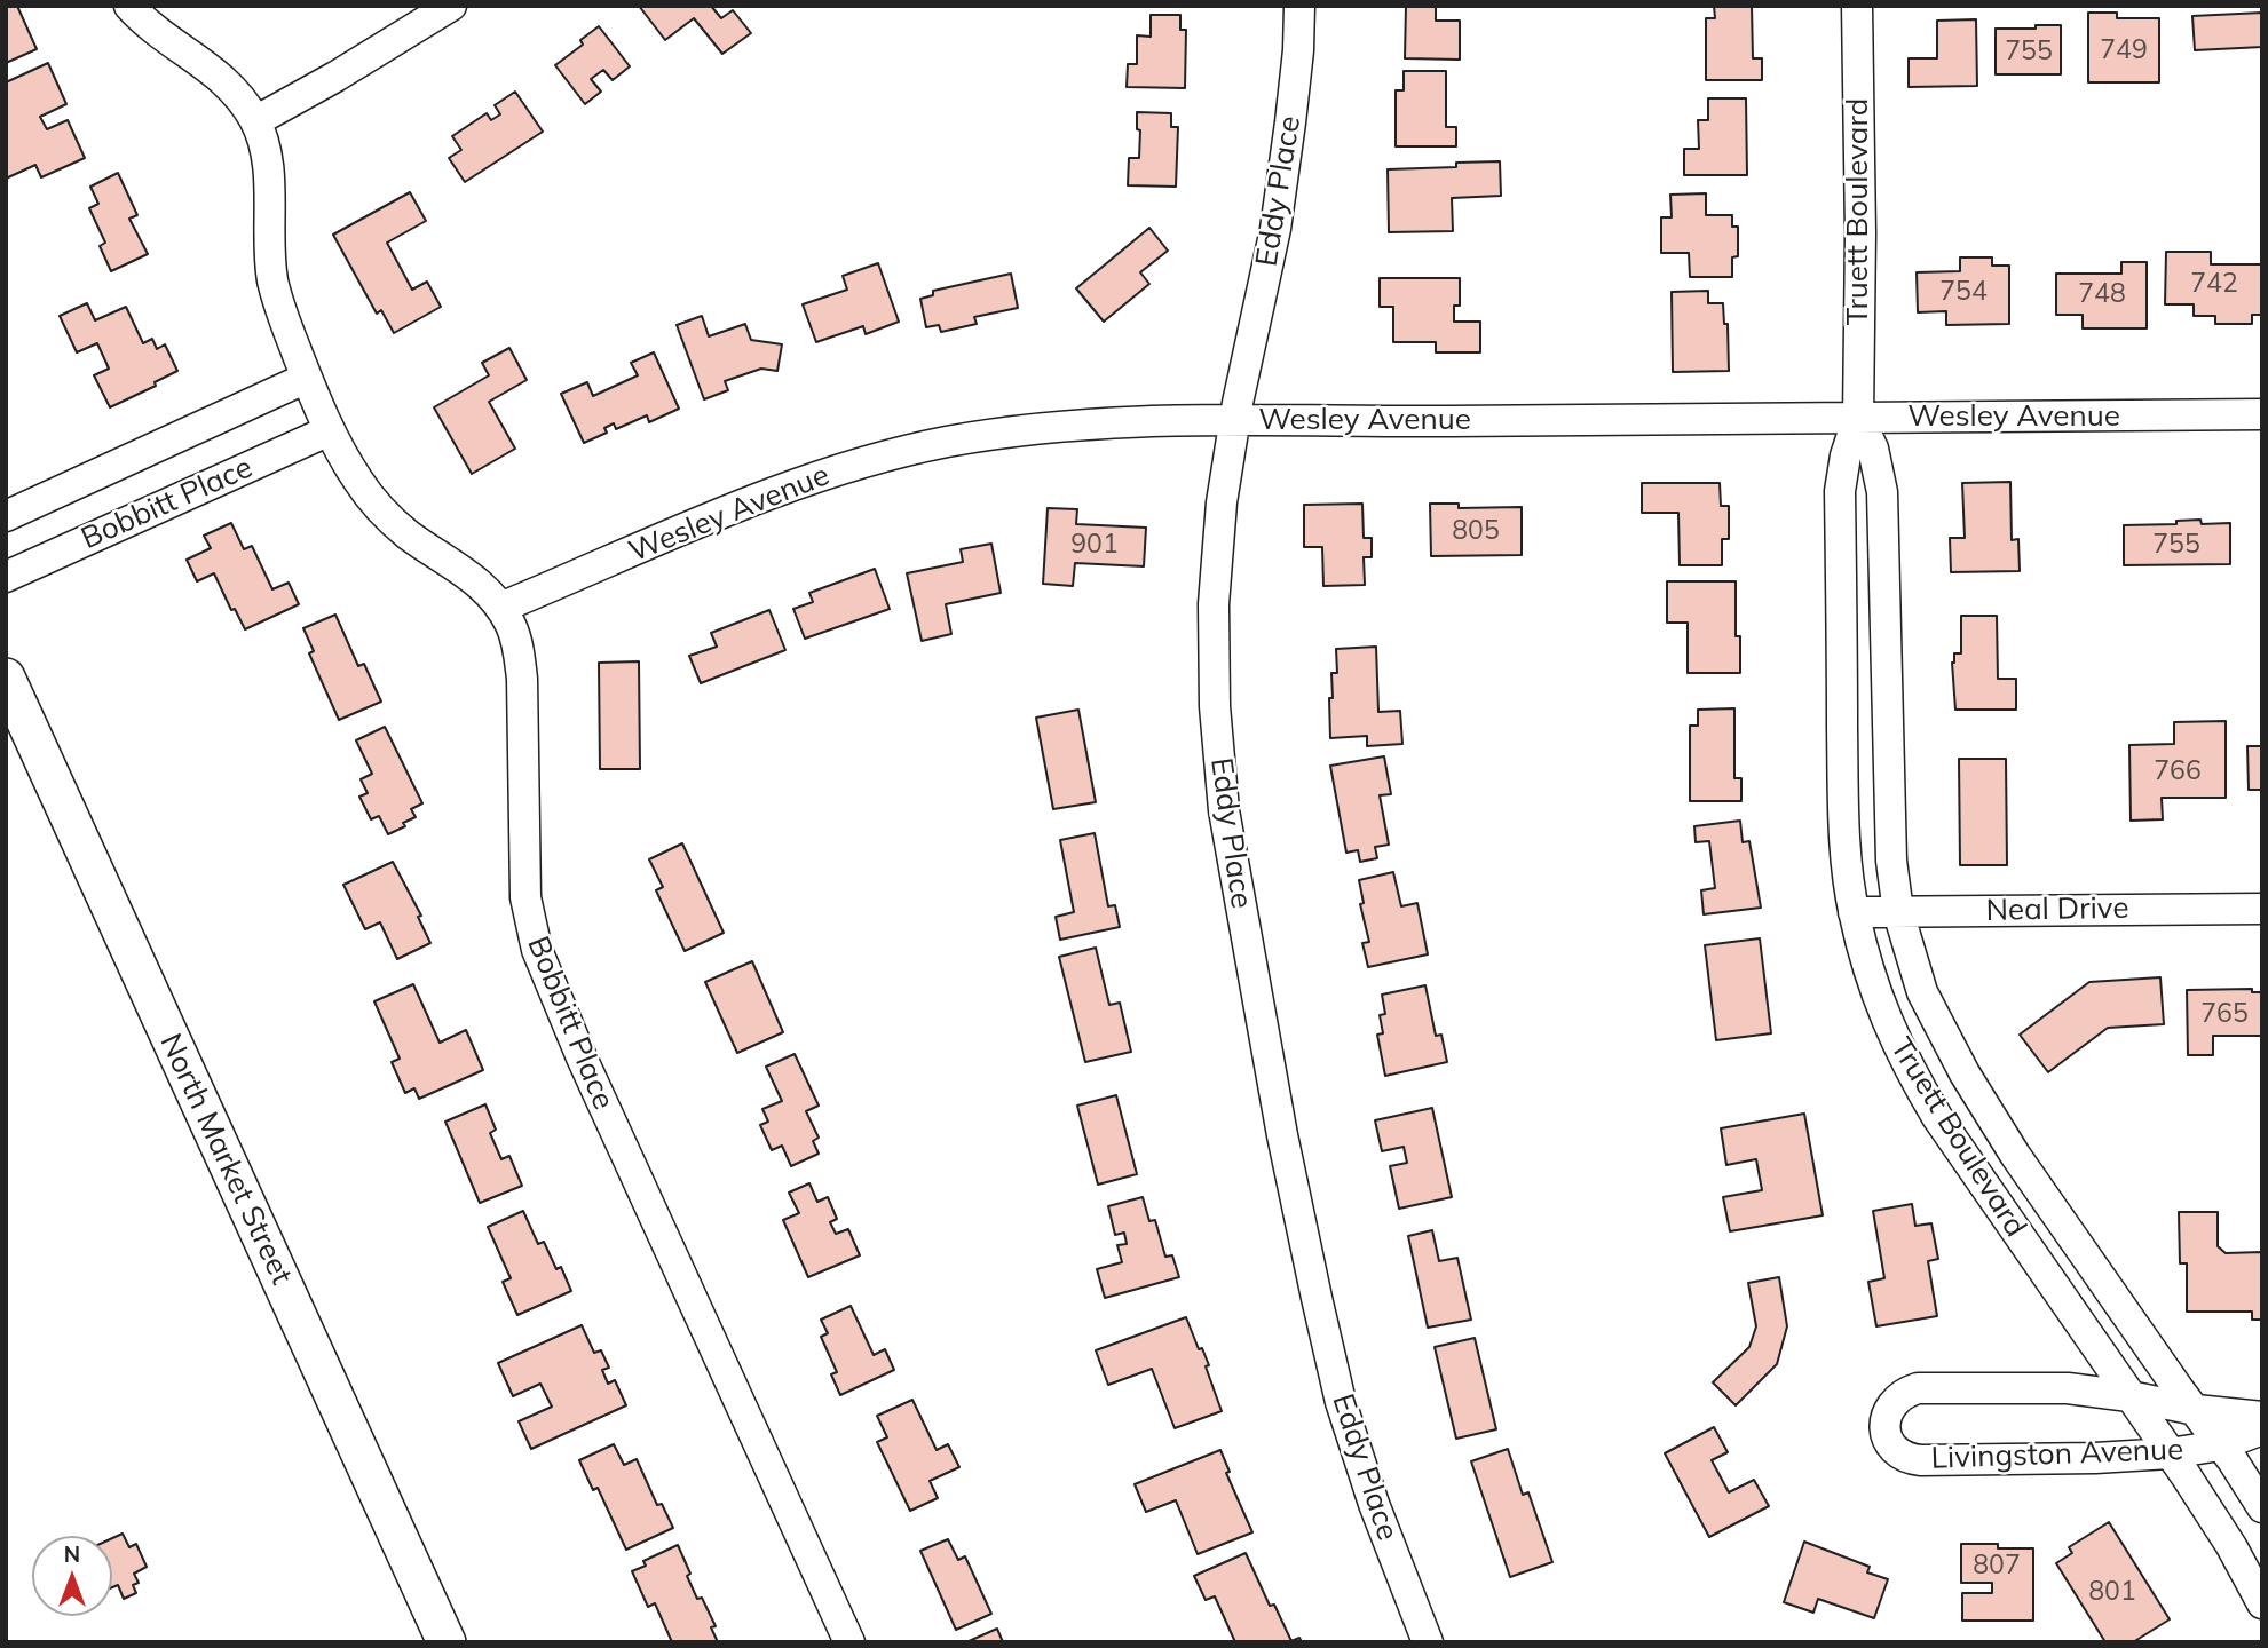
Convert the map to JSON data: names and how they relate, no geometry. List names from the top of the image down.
{
  "streets": {
    "main road": ["North Market Street"],
    "street": [
      "Eddy Place",
      "Truett Boulevard",
      "Wesley Avenue",
      "Bobbitt Place",
      "Neal Drive",
      "Livingston Avenue"
    ]
  },
  "crossings": [
    ["Eddy Place", "Wesley Avenue"],
    ["Truett Boulevard", "Wesley Avenue"],
    ["Truett Boulevard", "Neal Drive"],
    ["Truett Boulevard", "Livingston Avenue"],
    ["Wesley Avenue", "Bobbitt Place"]
  ],
  "house_numbers": [
    "749",
    "755",
    "742",
    "754",
    "748",
    "805",
    "901",
    "755",
    "766",
    "765",
    "807",
    "801"
  ],
  "north": "top"
}
